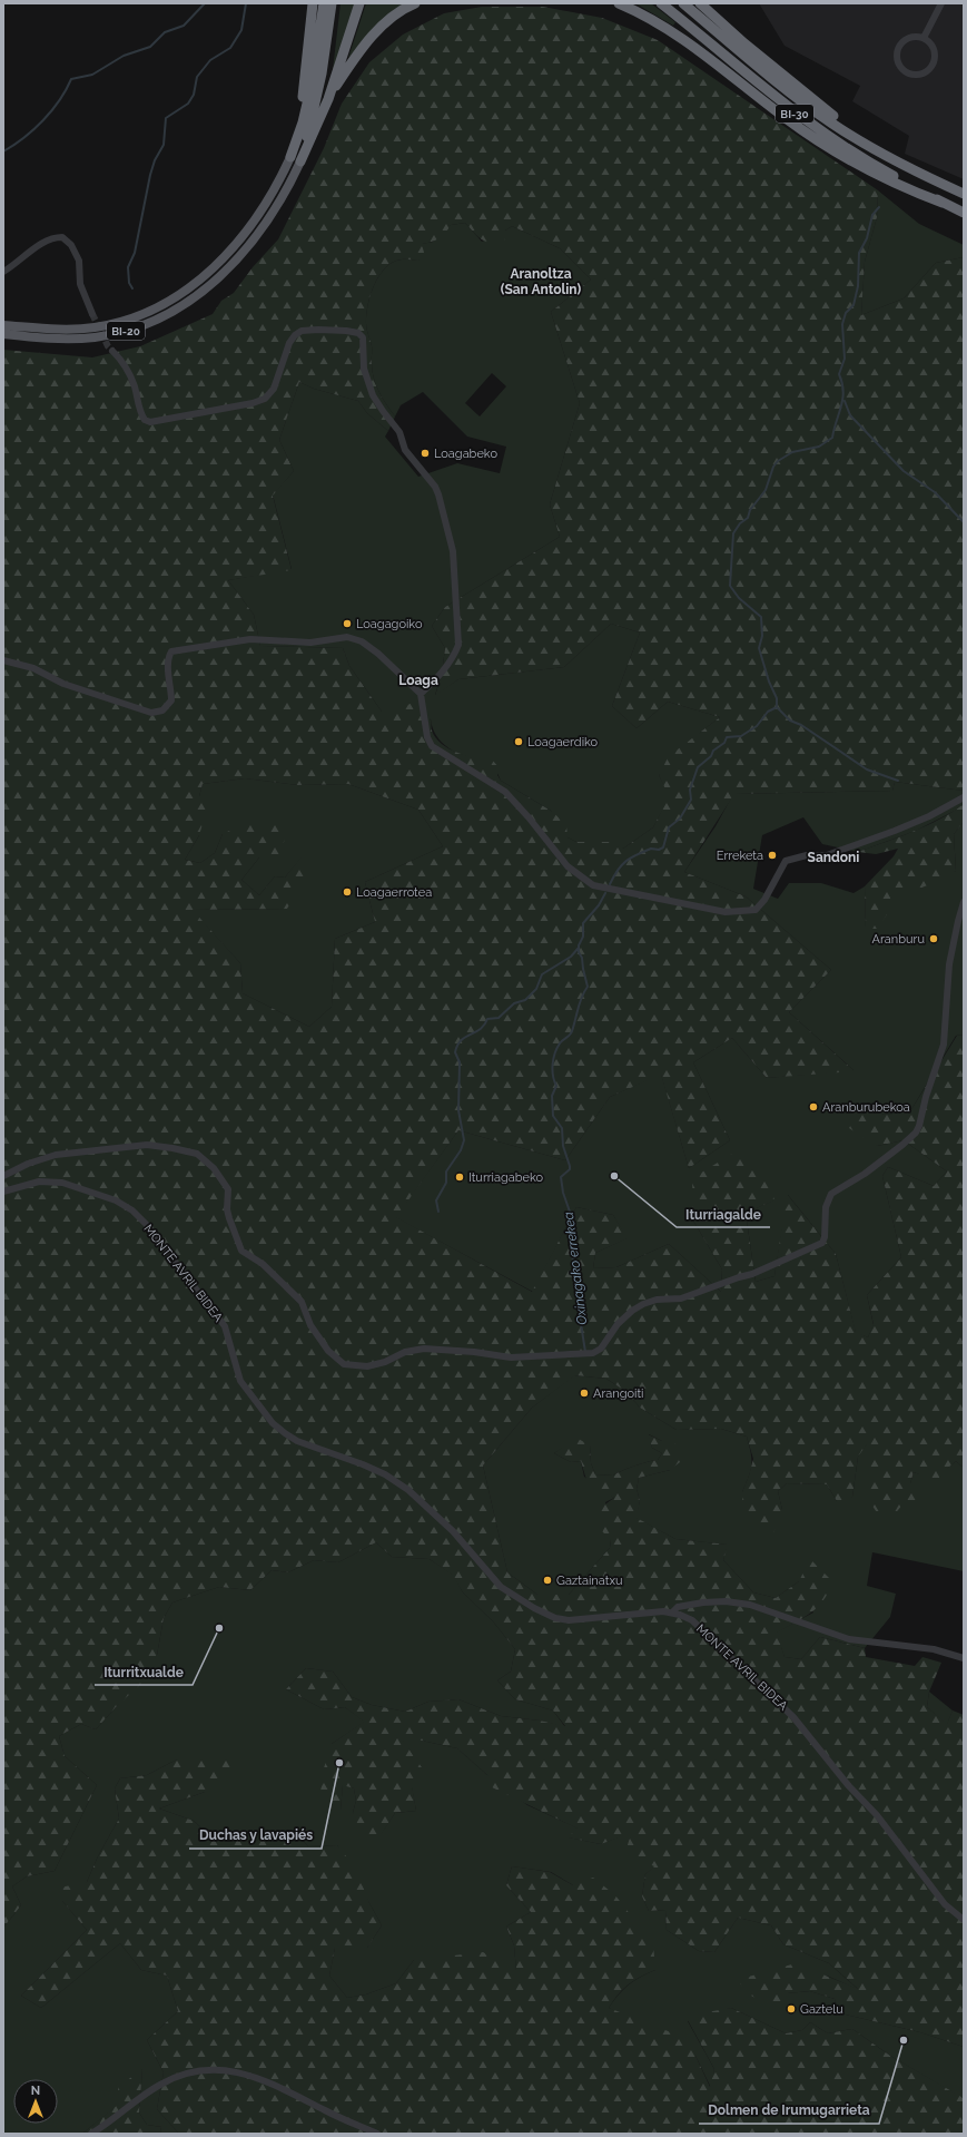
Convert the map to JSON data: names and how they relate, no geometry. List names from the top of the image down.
{
  "streets": {
    "highway": ["BI-30", "BI-20"],
    "street": ["MONTE AVRIL BIDEA"]
  },
  "districts": ["Aranoltza (San Antolin)", "Loaga", "Sandoni"],
  "water": ["Oxinagako errekea"],
  "places": [
    "Loagabeko",
    "Loagagoiko",
    "Loagaerdiko",
    "Erreketa",
    "Loagaerrotea",
    "Aranburu",
    "Aranburubekoa",
    "Iturriagalde",
    "Iturriagabeko",
    "Arangoiti",
    "Gaztainatxu",
    "Iturritxualde",
    "Duchas y lavapiés",
    "Gaztelu",
    "Dolmen de Irumugarrieta"
  ],
  "north": "top"
}
